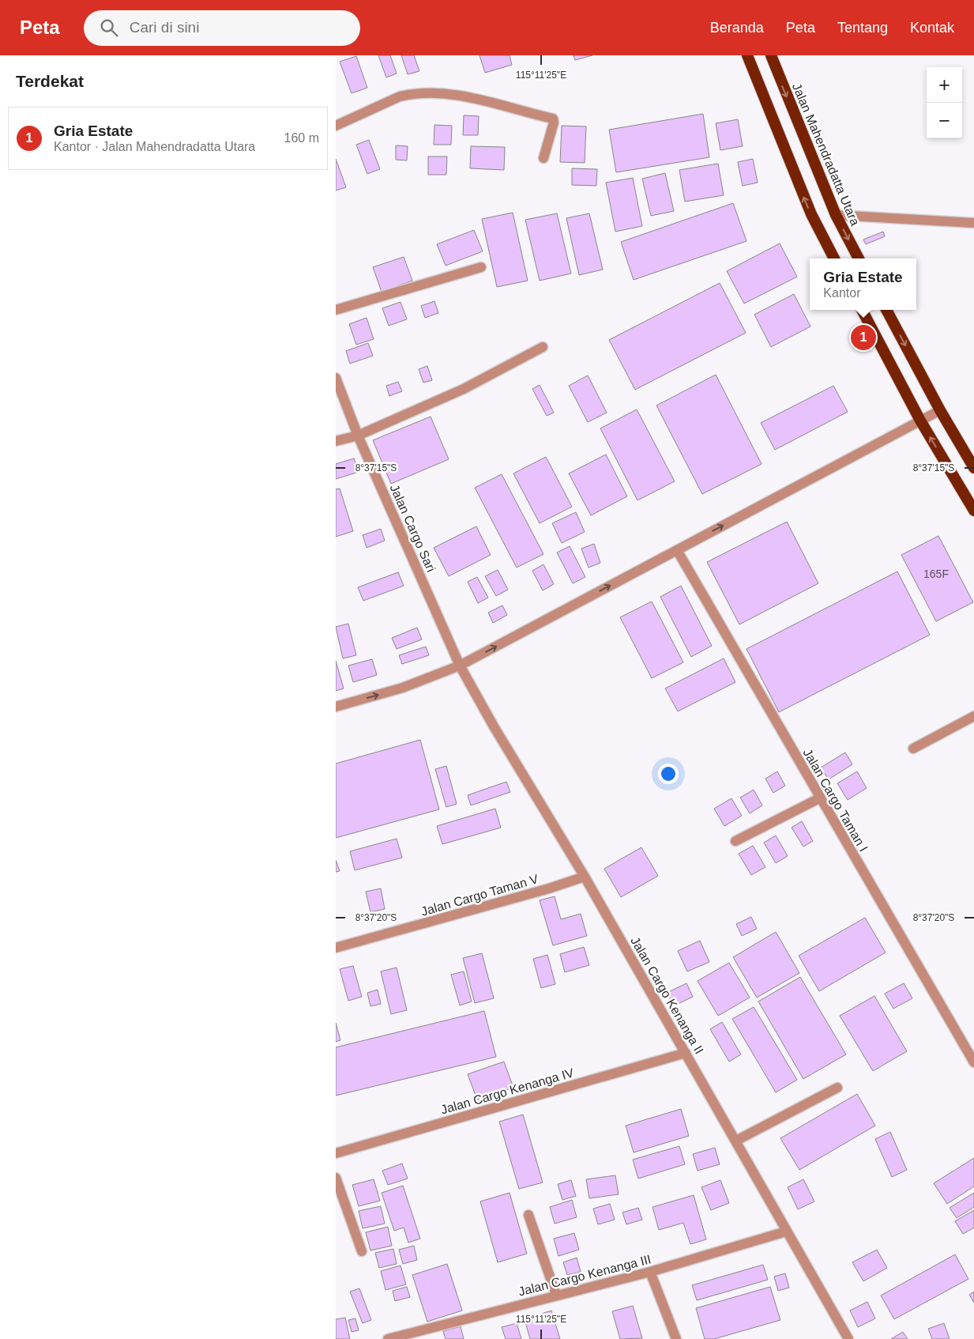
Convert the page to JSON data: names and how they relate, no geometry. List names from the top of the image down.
{
  "streets": {
    "highway": ["Jalan Mahendradatta Utara"],
    "street": [
      "Jalan Cargo Sari",
      "Jalan Cargo Taman I",
      "Jalan Cargo Taman V",
      "Jalan Cargo Kenanga II",
      "Jalan Cargo Kenanga IV",
      "Jalan Cargo Kenanga III"
    ]
  },
  "crossings": [
    ["Jalan Cargo Sari", "Jalan Cargo Kenanga II"],
    ["Jalan Cargo Taman V", "Jalan Cargo Kenanga II"],
    ["Jalan Cargo Kenanga II", "Jalan Cargo Kenanga IV"],
    ["Jalan Cargo Kenanga II", "Jalan Cargo Kenanga III"]
  ],
  "house_numbers": ["165F"],
  "page": {
    "header": "Peta",
    "search": "Cari di sini",
    "nav": [
      "Beranda",
      "Peta",
      "Tentang",
      "Kontak"
    ],
    "heading": "Terdekat",
    "map_buttons": ["+", "−"],
    "list": [
      {
        "mark": "1",
        "name": "Gria Estate",
        "note": "Kantor · Jalan Mahendradatta Utara",
        "value": "160 m"
      }
    ],
    "popup": ["Gria Estate", "Kantor"],
    "pins": "1"
  },
  "coordinates": ["115°11'25\"E", "8°37'15\"S", "8°37'20\"S"]
}
